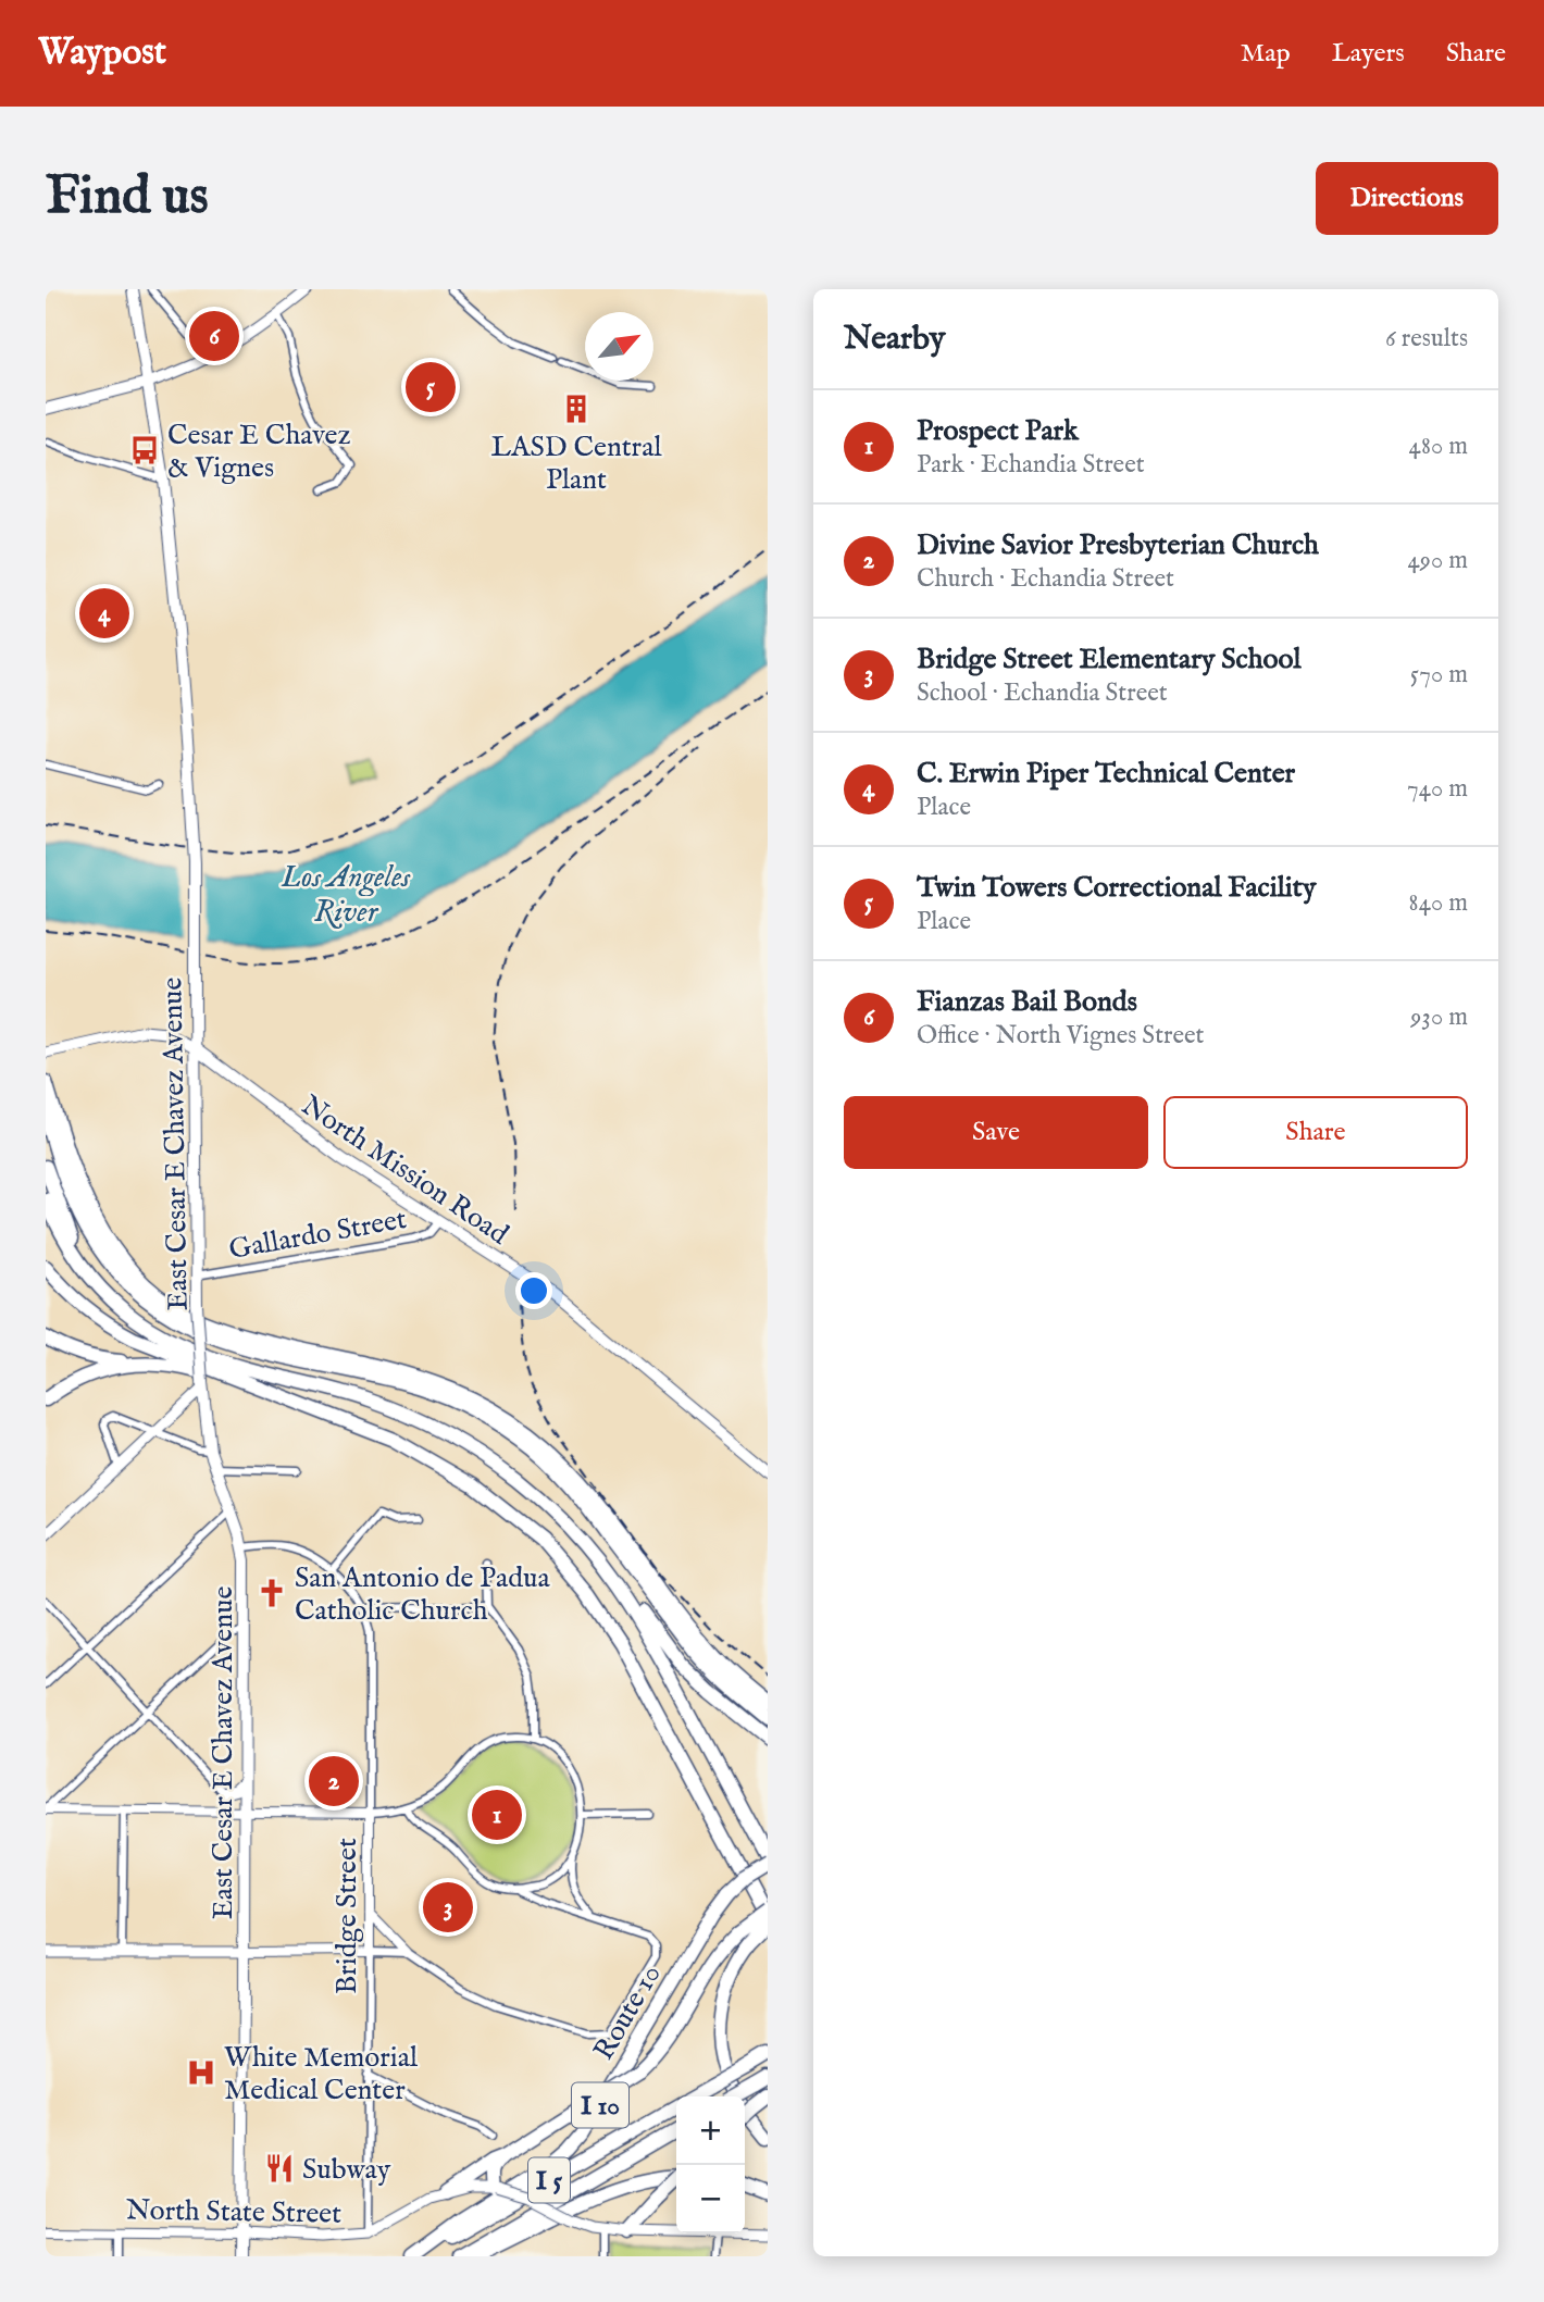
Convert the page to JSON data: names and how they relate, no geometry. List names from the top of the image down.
{
  "streets": {
    "highway": ["Route 10", "I 10", "I 5"],
    "main road": ["East Cesar E Chavez Avenue", "North Mission Road", "North State Street"],
    "street": ["Gallardo Street", "Bridge Street"]
  },
  "crossings": [
    ["East Cesar E Chavez Avenue", "North Mission Road"],
    ["East Cesar E Chavez Avenue", "Gallardo Street"],
    ["East Cesar E Chavez Avenue", "Bridge Street"],
    ["East Cesar E Chavez Avenue", "North State Street"],
    ["North Mission Road", "Gallardo Street"],
    ["Bridge Street", "North State Street"],
    ["Route 10", "I 5"]
  ],
  "water": ["Los Angeles River"],
  "places": {
    "building": ["LASD Central Plant"],
    "bus stop": ["Cesar E Chavez & Vignes"],
    "church": ["San Antonio de Padua Catholic Church"],
    "hospital": ["White Memorial Medical Center"],
    "restaurant": ["Subway"]
  },
  "north": "top right",
  "page": {
    "header": "Waypost",
    "nav": ["Map", "Layers", "Share"],
    "buttons": [
      "Directions",
      ["Save", "Share"]
    ],
    "title": "Find us",
    "heading": ["Nearby", "6 results"],
    "pins": [
      "6",
      "5",
      "4",
      "2",
      "1",
      "3"
    ],
    "list": [
      {
        "mark": "1",
        "name": "Prospect Park",
        "note": "Park · Echandia Street",
        "value": "480 m"
      },
      {
        "mark": "2",
        "name": "Divine Savior Presbyterian Church",
        "note": "Church · Echandia Street",
        "value": "490 m"
      },
      {
        "mark": "3",
        "name": "Bridge Street Elementary School",
        "note": "School · Echandia Street",
        "value": "570 m"
      },
      {
        "mark": "4",
        "name": "C. Erwin Piper Technical Center",
        "note": "Place",
        "value": "740 m"
      },
      {
        "mark": "5",
        "name": "Twin Towers Correctional Facility",
        "note": "Place",
        "value": "840 m"
      },
      {
        "mark": "6",
        "name": "Fianzas Bail Bonds",
        "note": "Office · North Vignes Street",
        "value": "930 m"
      }
    ],
    "map_buttons": ["+", "−"]
  }
}
